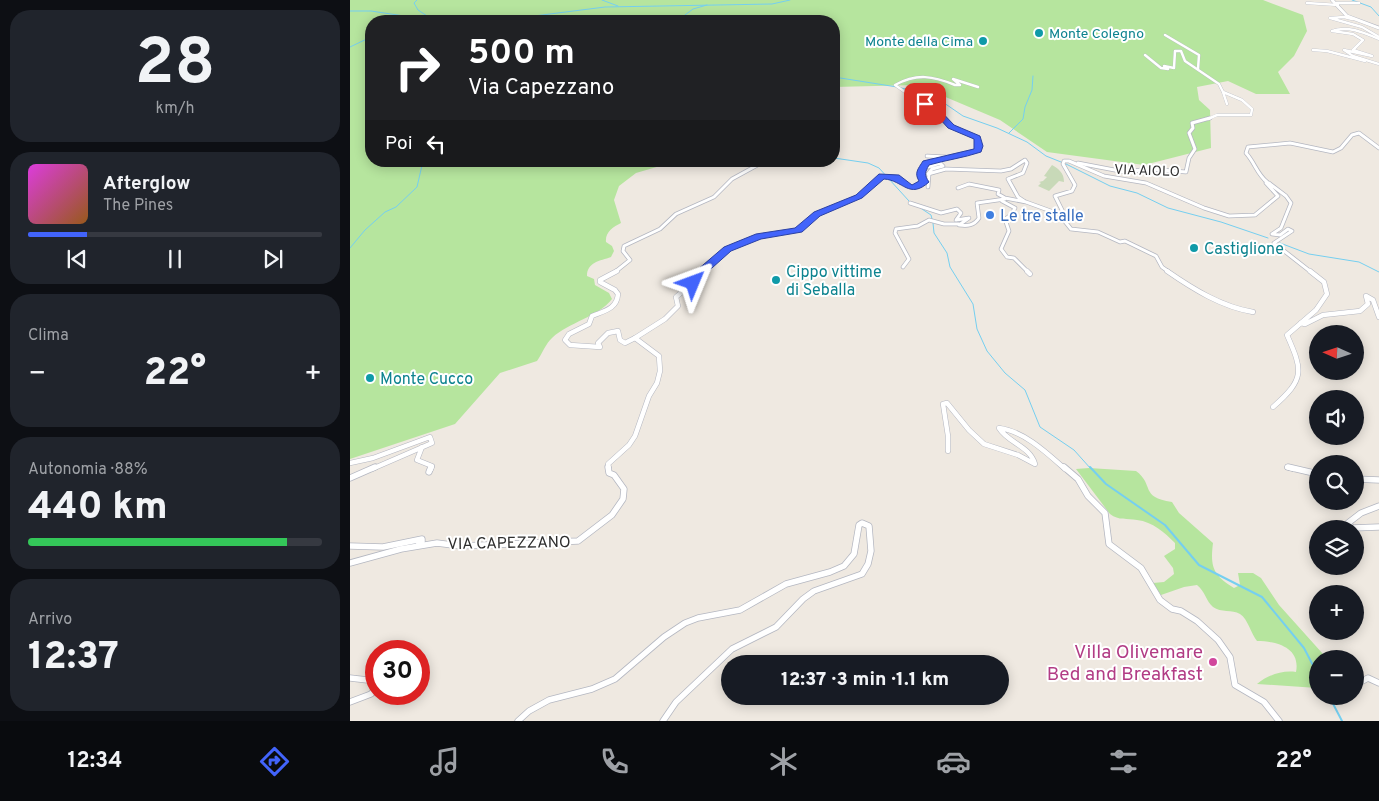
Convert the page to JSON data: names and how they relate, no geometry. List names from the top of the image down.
{
  "streets": {
    "street": ["VIA AIOLO", "VIA CAPEZZANO"]
  },
  "places": [
    "Monte Colegno",
    "Monte della Cima",
    "Le tre stalle",
    "Castiglione",
    "Cippo vittime di Seballa",
    "Monte Cucco",
    "Villa Olivemare Bed and Breakfast"
  ],
  "north": "left",
  "page": {
    "tile": [
      ["28", "km/h"],
      "Clima",
      ["Autonomia · 88%", "440 km"],
      ["Arrivo", "12:37"]
    ],
    "turn": ["500 m", "Via Capezzano"],
    "then": "Poi",
    "song": ["Afterglow", "The Pines"],
    "map_buttons": ["+", "−"],
    "heat": ["−", "22°", "+"],
    "limit": "30",
    "trip": "12:37 · 3 min · 1.1 km",
    "tabs": ["12:34", "22°"]
  }
}
